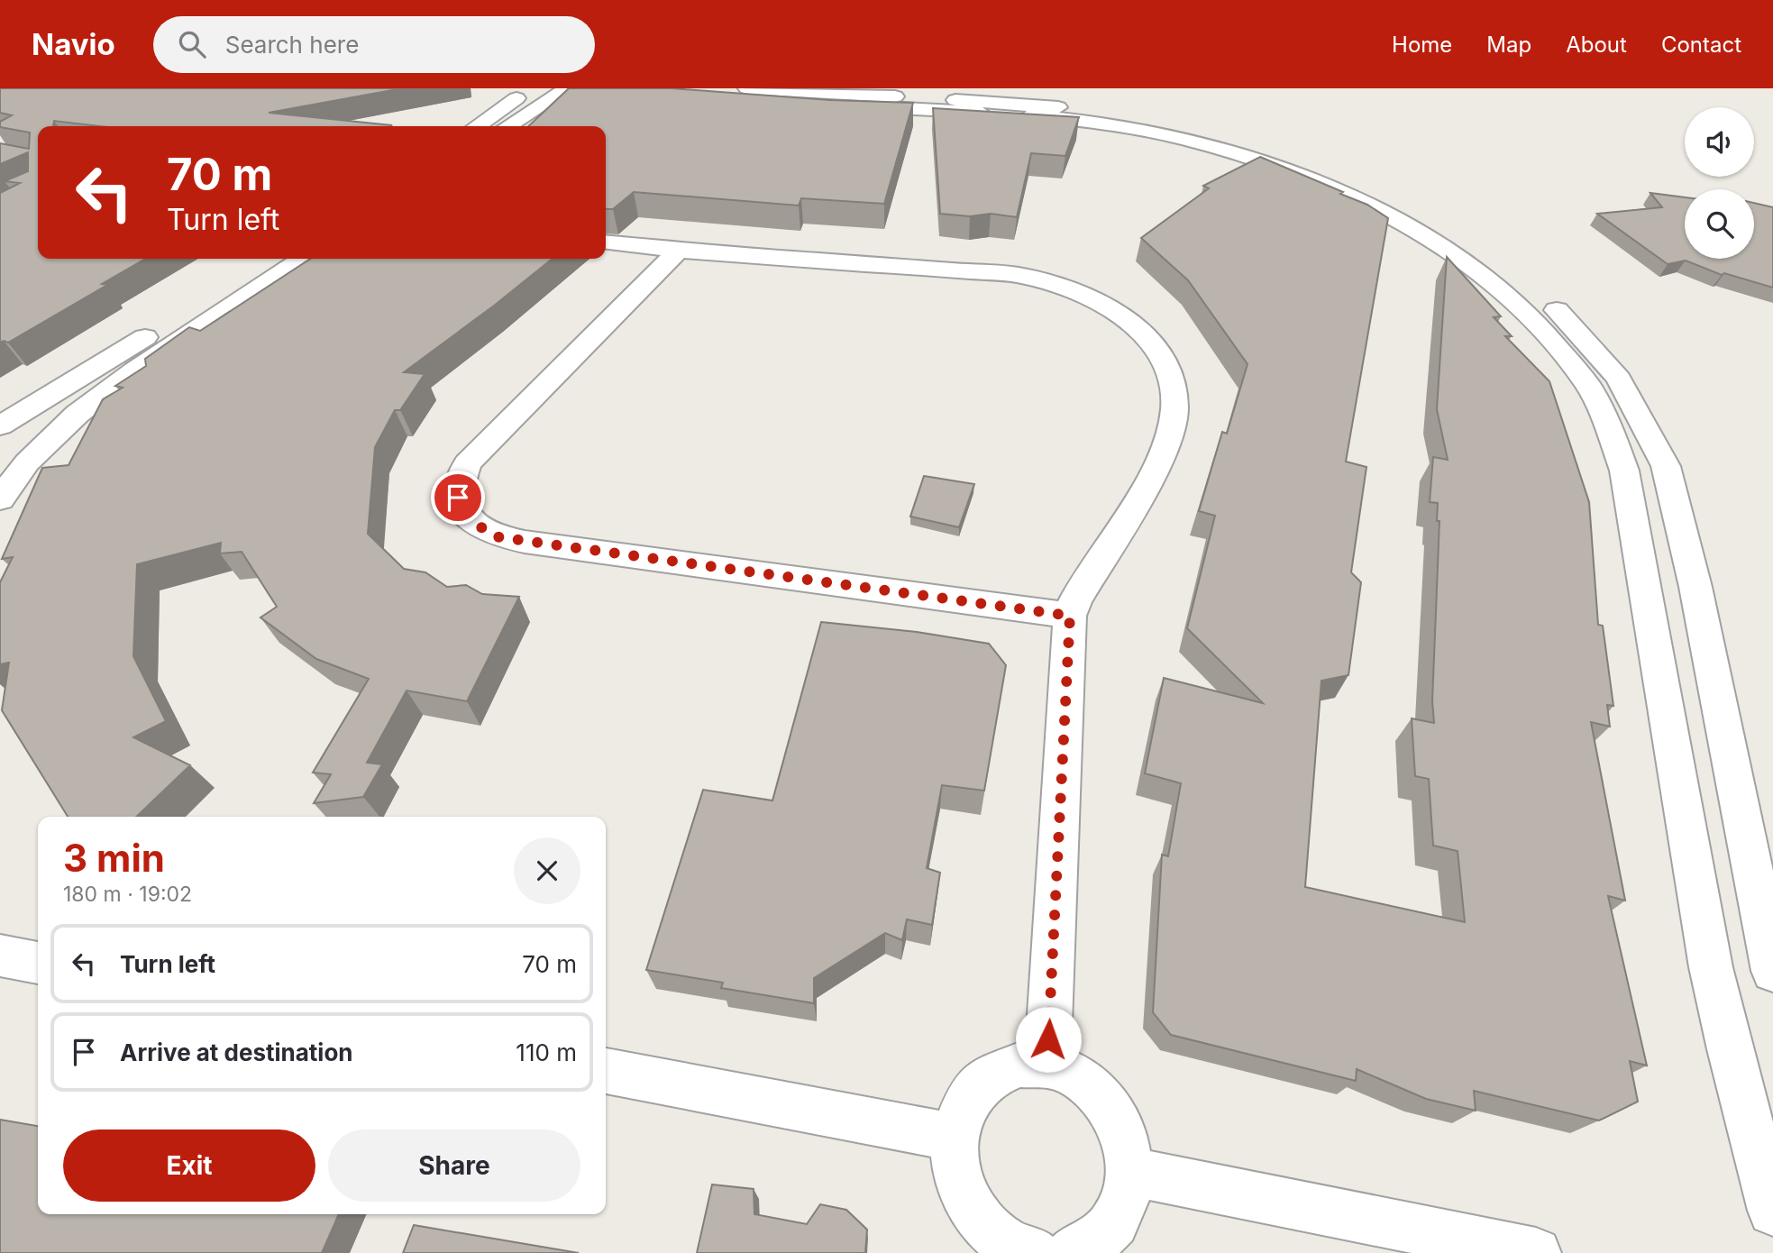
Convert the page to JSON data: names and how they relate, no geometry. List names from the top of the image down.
{
  "page": {
    "header": "Navio",
    "search": "Search here",
    "nav": [
      "Home",
      "Map",
      "About",
      "Contact"
    ],
    "turn": ["70 m", "Turn left"],
    "heading": ["3 min", "180 m · 19:02"],
    "list": [
      {
        "name": "Turn left",
        "value": "70 m"
      },
      {
        "name": "Arrive at destination",
        "value": "110 m"
      }
    ],
    "buttons": ["Exit", "Share"]
  }
}
